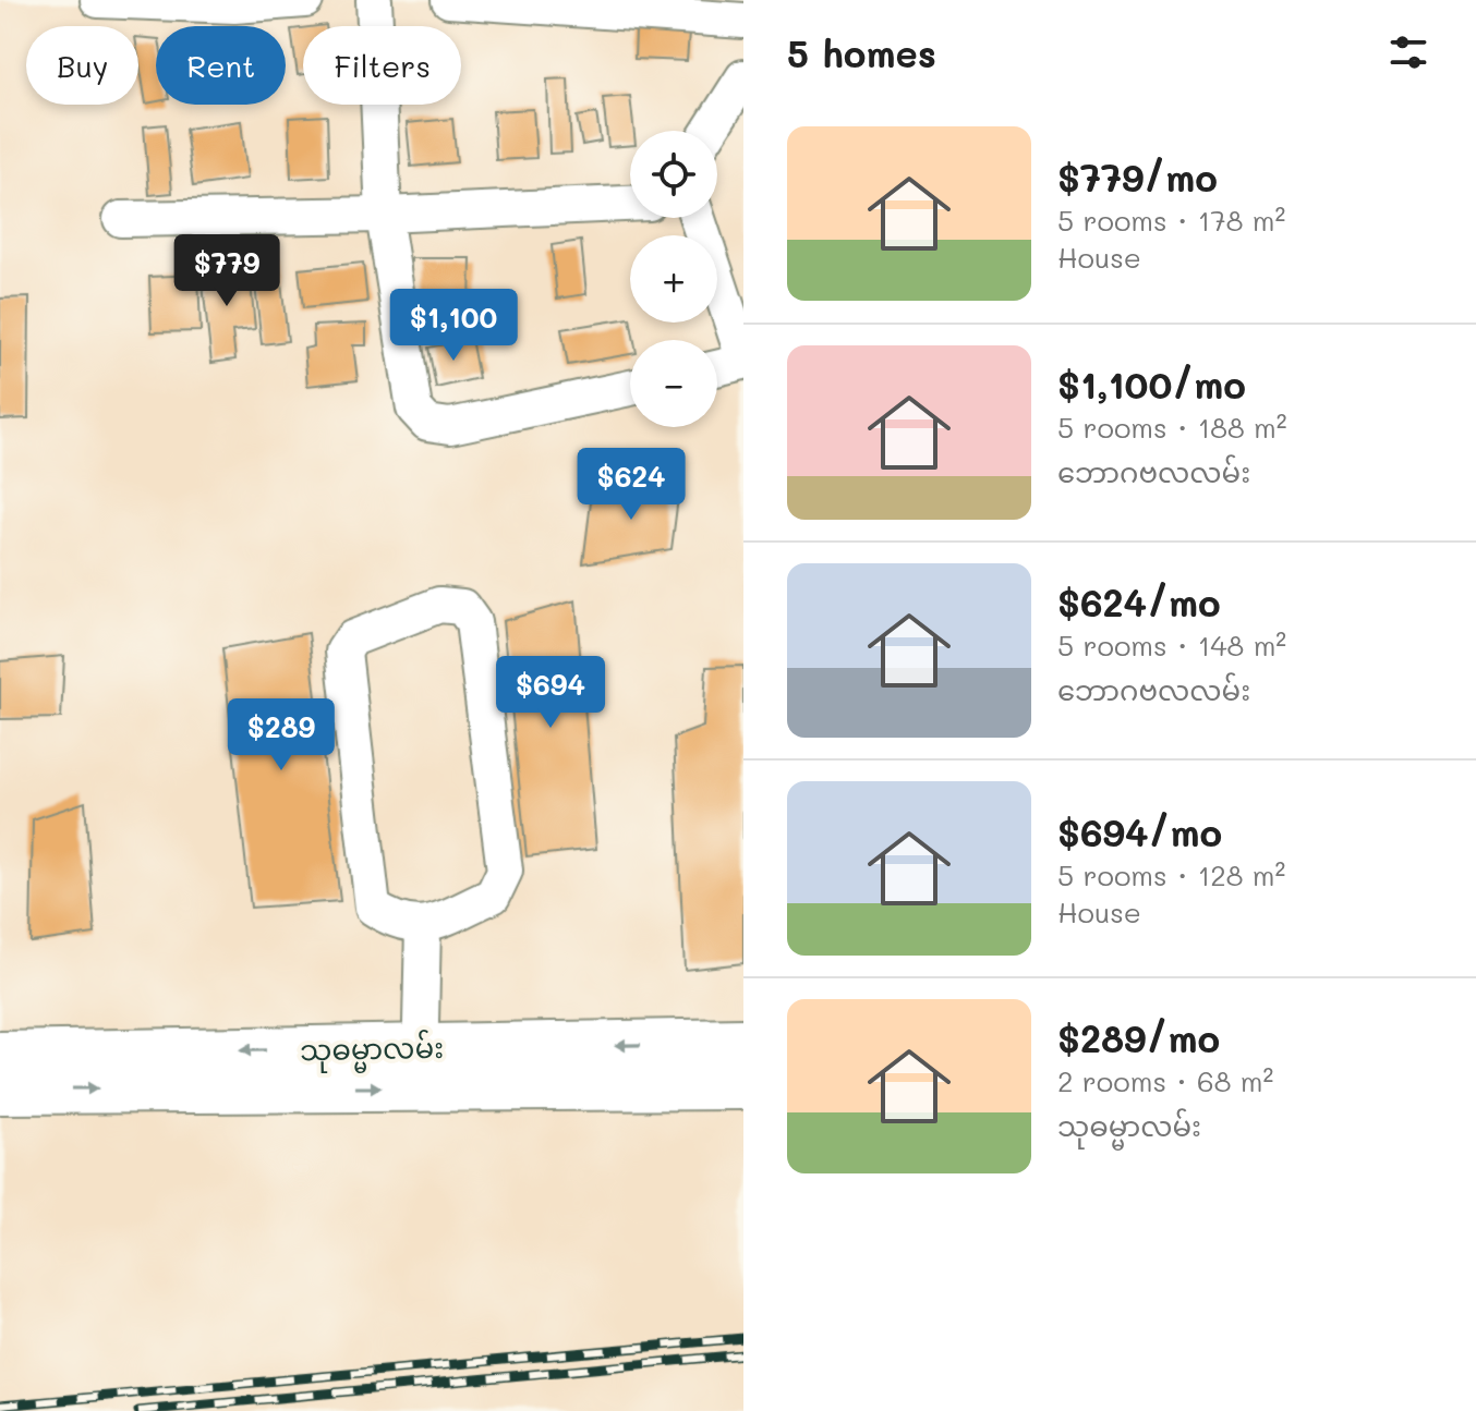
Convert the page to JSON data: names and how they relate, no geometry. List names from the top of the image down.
{
  "streets": {
    "main road": ["သုဓမ္မာလမ်း"]
  },
  "page": {
    "heading": "5 homes",
    "chip": ["Buy", "Rent", "Filters"],
    "list": [
      {
        "name": "$779/mo",
        "note": "5 rooms · 178 m² · House"
      },
      {
        "name": "$1,100/mo",
        "note": "5 rooms · 188 m² · ဘောဂဗလလမ်း"
      },
      {
        "name": "$624/mo",
        "note": "5 rooms · 148 m² · ဘောဂဗလလမ်း"
      },
      {
        "name": "$694/mo",
        "note": "5 rooms · 128 m² · House"
      },
      {
        "name": "$289/mo",
        "note": "2 rooms · 68 m² · သုဓမ္မာလမ်း"
      }
    ],
    "map_buttons": ["+", "−"],
    "price": [
      "$779",
      "$1,100",
      "$624",
      "$694",
      "$289"
    ]
  }
}
